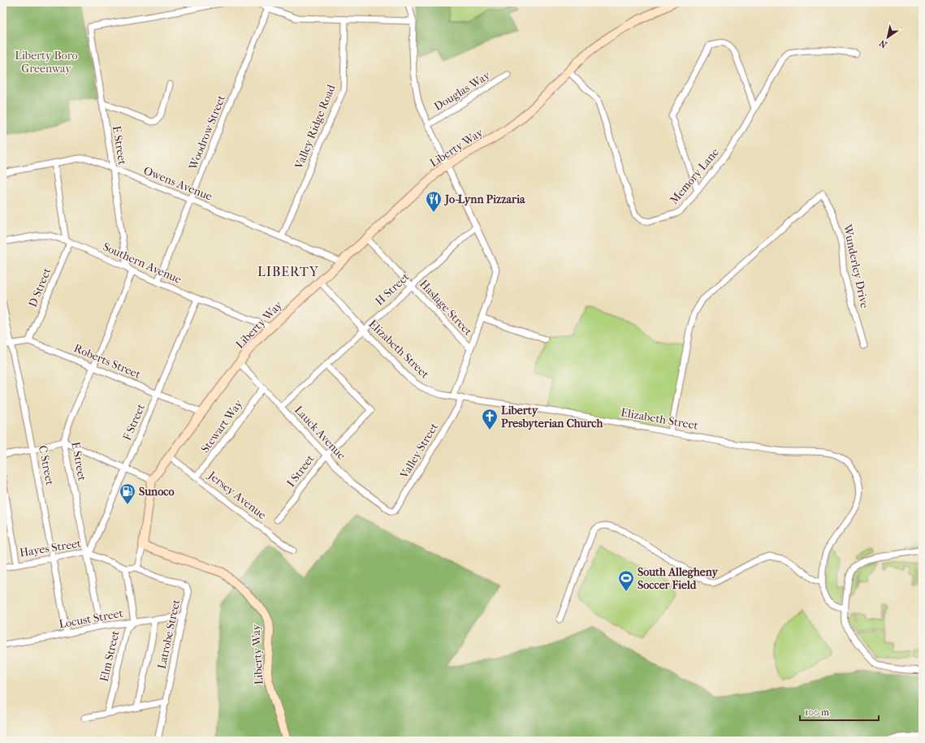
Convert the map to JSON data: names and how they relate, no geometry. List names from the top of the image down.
{
  "streets": {
    "street": [
      "Douglas Way",
      "Valley Ridge Road",
      "Woodrow Street",
      "E Street",
      "Liberty Way",
      "Memory Lane",
      "Owens Avenue",
      "Southern Avenue",
      "Wunderley Drive",
      "D Street",
      "H Street",
      "Haslage Street",
      "Elizabeth Street",
      "Roberts Street",
      "F Street",
      "Stewart Way",
      "Lauck Avenue",
      "Valley Street",
      "C Street",
      "I Street",
      "Jersey Avenue",
      "Hayes Street",
      "Locust Street",
      "Latrobe Street",
      "Elm Street"
    ]
  },
  "crossings": [
    ["Valley Ridge Road", "Owens Avenue"],
    ["Woodrow Street", "Owens Avenue"],
    ["Woodrow Street", "Southern Avenue"],
    ["E Street", "Owens Avenue"],
    ["E Street", "Southern Avenue"],
    ["E Street", "Roberts Street"],
    ["E Street", "F Street"],
    ["E Street", "Hayes Street"],
    ["E Street", "Locust Street"],
    ["Liberty Way", "Memory Lane"],
    ["Liberty Way", "Owens Avenue"],
    ["Liberty Way", "Southern Avenue"],
    ["Liberty Way", "Haslage Street"],
    ["Liberty Way", "Elizabeth Street"],
    ["Liberty Way", "Roberts Street"],
    ["Liberty Way", "Lauck Avenue"],
    ["Liberty Way", "Jersey Avenue"],
    ["Southern Avenue", "D Street"],
    ["Southern Avenue", "F Street"],
    ["Wunderley Drive", "Elizabeth Street"],
    ["D Street", "Roberts Street"],
    ["H Street", "Haslage Street"],
    ["H Street", "Elizabeth Street"],
    ["H Street", "Lauck Avenue"],
    ["H Street", "I Street"],
    ["Elizabeth Street", "Valley Street"],
    ["Roberts Street", "F Street"],
    ["Roberts Street", "C Street"],
    ["F Street", "Hayes Street"],
    ["Stewart Way", "Lauck Avenue"],
    ["Stewart Way", "Jersey Avenue"],
    ["Lauck Avenue", "Valley Street"],
    ["Lauck Avenue", "I Street"],
    ["C Street", "Hayes Street"],
    ["C Street", "Locust Street"],
    ["Hayes Street", "Latrobe Street"],
    ["Hayes Street", "Elm Street"],
    ["Locust Street", "Latrobe Street"],
    ["Locust Street", "Elm Street"]
  ],
  "districts": ["LIBERTY"],
  "parks": ["Liberty Boro Greenway"],
  "places": {
    "restaurant": ["Jo-Lynn Pizzaria"],
    "church": ["Liberty Presbyterian Church"],
    "fuel station": ["Sunoco"],
    "sports": ["South Allegheny Soccer Field"]
  },
  "scale_bar": "100 m",
  "north": "bottom left"
}
